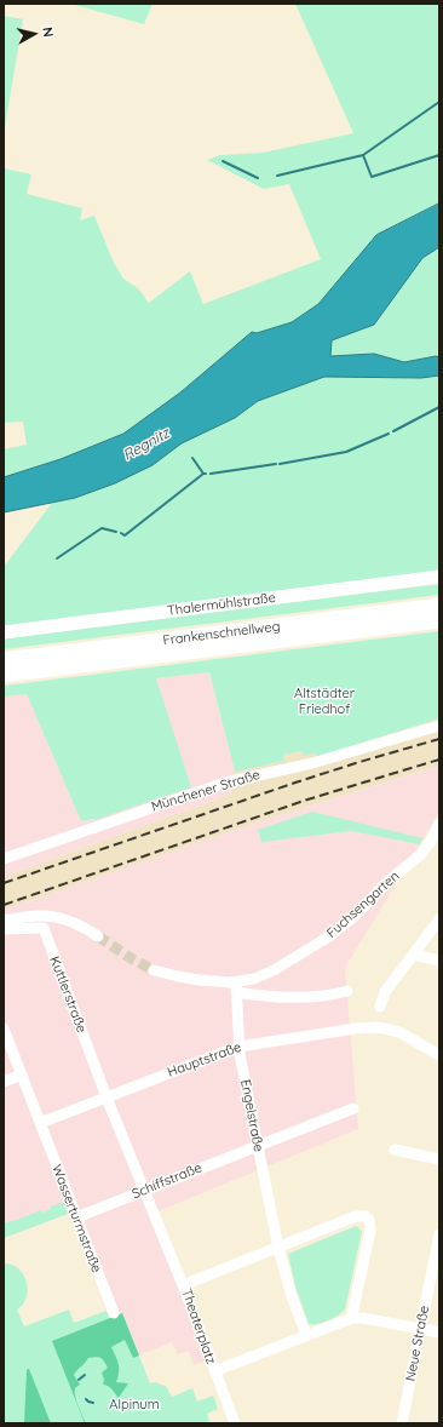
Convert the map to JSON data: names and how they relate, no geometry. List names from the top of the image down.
{
  "streets": {
    "highway": ["Frankenschnellweg"],
    "main road": ["Thalermühlstraße"],
    "street": [
      "Münchener Straße",
      "Fuchsengarten",
      "Kuttlerstraße",
      "Hauptstraße",
      "Engelstraße",
      "Schiffstraße",
      "Wasserturmstraße",
      "Theaterplatz",
      "Neue Straße"
    ]
  },
  "crossings": [
    ["Fuchsengarten", "Engelstraße"],
    ["Kuttlerstraße", "Hauptstraße"],
    ["Hauptstraße", "Engelstraße"],
    ["Hauptstraße", "Wasserturmstraße"],
    ["Engelstraße", "Schiffstraße"],
    ["Engelstraße", "Theaterplatz"],
    ["Schiffstraße", "Wasserturmstraße"]
  ],
  "water": ["Regnitz"],
  "parks": ["Altstädter Friedhof", "Alpinum"],
  "north": "right"
}
